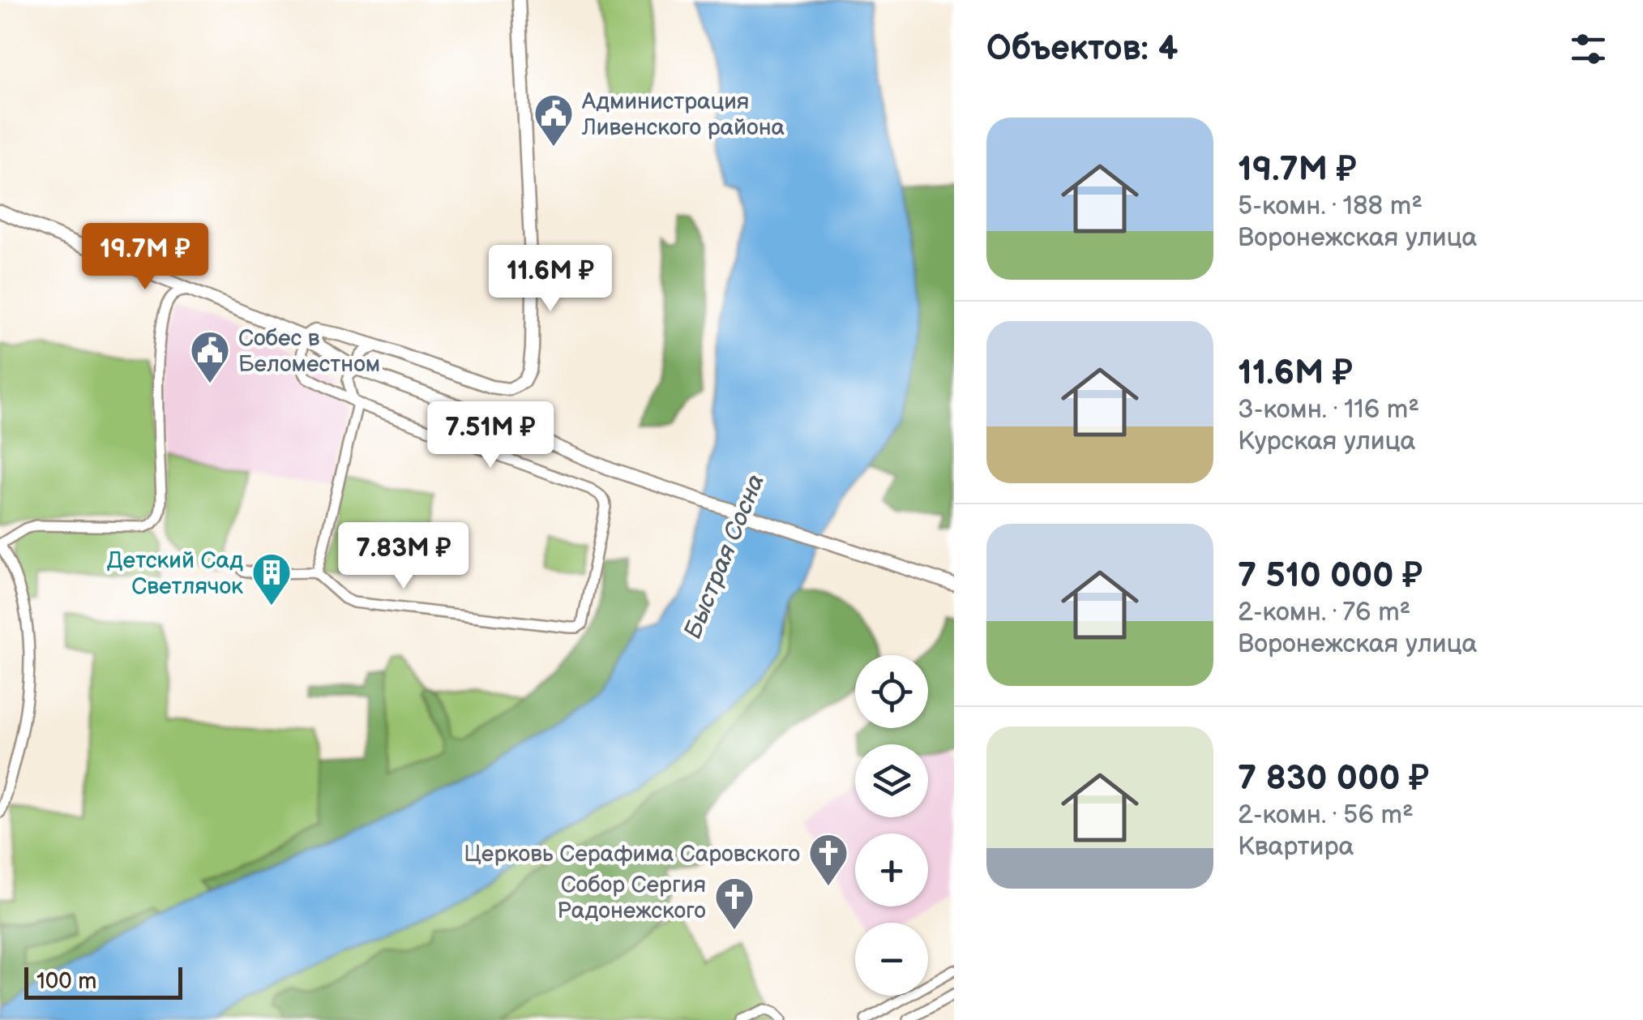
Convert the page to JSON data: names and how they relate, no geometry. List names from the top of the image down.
{
  "water": ["Быстрая Сосна"],
  "places": {
    "public building": ["Администрация Ливенского района", "Собес в Беломестном"],
    "building": ["Детский Сад Светлячок"],
    "church": ["Церковь Серафима Саровского", "Собор Сергия Радонежского"]
  },
  "scale_bar": "100 m",
  "page": {
    "heading": "Объектов: 4",
    "list": [
      {
        "name": "19.7M ₽",
        "note": "5-комн. · 188 m² · Воронежская улица"
      },
      {
        "name": "11.6M ₽",
        "note": "3-комн. · 116 m² · Курская улица"
      },
      {
        "name": "7 510 000 ₽",
        "note": "2-комн. · 76 m² · Воронежская улица"
      },
      {
        "name": "7 830 000 ₽",
        "note": "2-комн. · 56 m² · Квартира"
      }
    ],
    "price": [
      "19.7M ₽",
      "11.6M ₽",
      "7.51M ₽",
      "7.83M ₽"
    ],
    "map_buttons": ["+", "−"],
    "scale": "100 m"
  }
}
